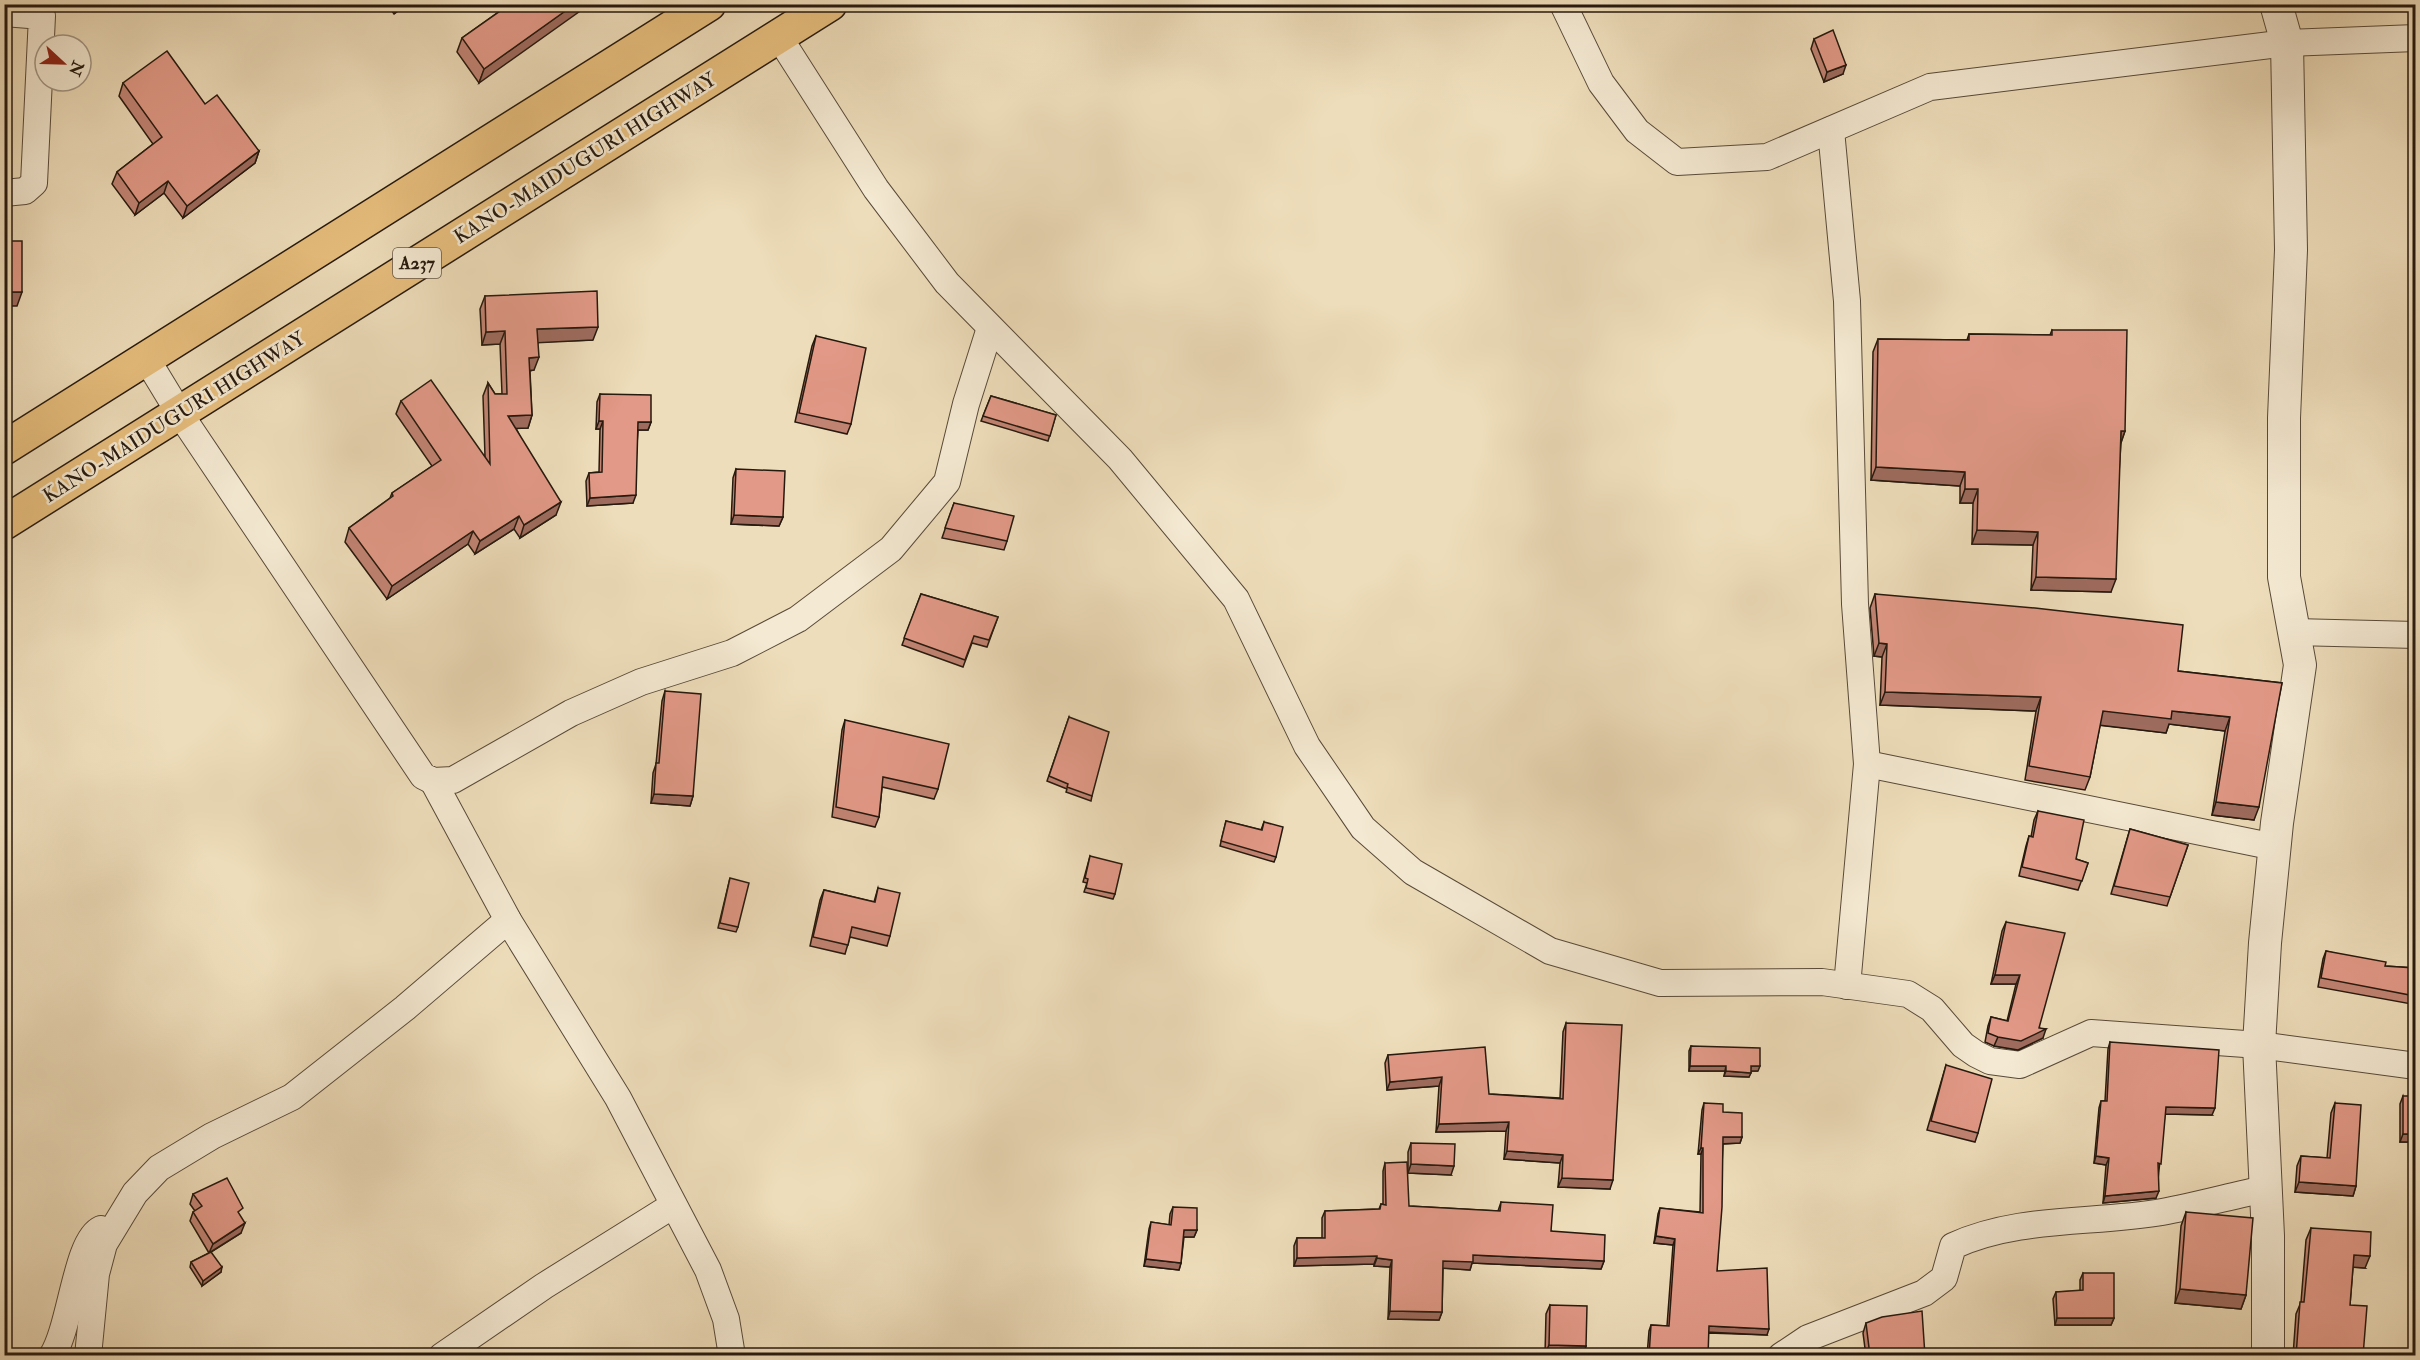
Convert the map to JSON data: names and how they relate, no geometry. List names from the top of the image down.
{
  "streets": {
    "highway": ["KANO-MAIDUGURI HIGHWAY", "A237"]
  },
  "north": "right"
}
